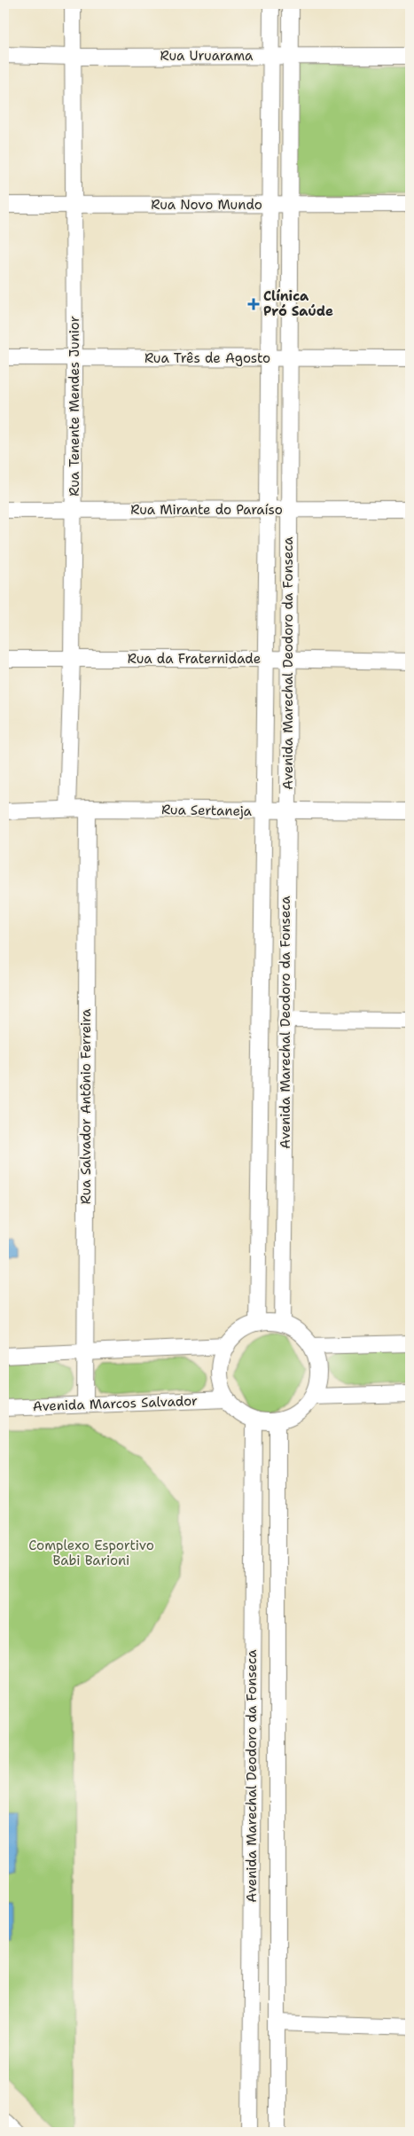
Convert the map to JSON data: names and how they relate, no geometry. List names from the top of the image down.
{
  "streets": {
    "street": [
      "Rua Uruarama",
      "Rua Novo Mundo",
      "Rua Três de Agosto",
      "Rua Tenente Mendes Junior",
      "Rua Mirante do Paraíso",
      "Rua da Fraternidade",
      "Avenida Marechal Deodoro da Fonseca",
      "Rua Sertaneja",
      "Rua Salvador Antônio Ferreira",
      "Avenida Marcos Salvador"
    ]
  },
  "crossings": [
    ["Rua Uruarama", "Rua Tenente Mendes Junior"],
    ["Rua Uruarama", "Avenida Marechal Deodoro da Fonseca"],
    ["Rua Novo Mundo", "Rua Tenente Mendes Junior"],
    ["Rua Novo Mundo", "Avenida Marechal Deodoro da Fonseca"],
    ["Rua Três de Agosto", "Rua Tenente Mendes Junior"],
    ["Rua Três de Agosto", "Avenida Marechal Deodoro da Fonseca"],
    ["Rua Tenente Mendes Junior", "Rua Mirante do Paraíso"],
    ["Rua Tenente Mendes Junior", "Rua da Fraternidade"],
    ["Rua Tenente Mendes Junior", "Rua Sertaneja"],
    ["Rua Mirante do Paraíso", "Avenida Marechal Deodoro da Fonseca"],
    ["Rua da Fraternidade", "Avenida Marechal Deodoro da Fonseca"],
    ["Avenida Marechal Deodoro da Fonseca", "Rua Sertaneja"],
    ["Avenida Marechal Deodoro da Fonseca", "Avenida Marcos Salvador"],
    ["Rua Sertaneja", "Rua Salvador Antônio Ferreira"],
    ["Rua Salvador Antônio Ferreira", "Avenida Marcos Salvador"]
  ],
  "parks": ["Complexo Esportivo Babi Barioni"],
  "places": {
    "health": ["Clínica Pró Saúde"]
  }
}
